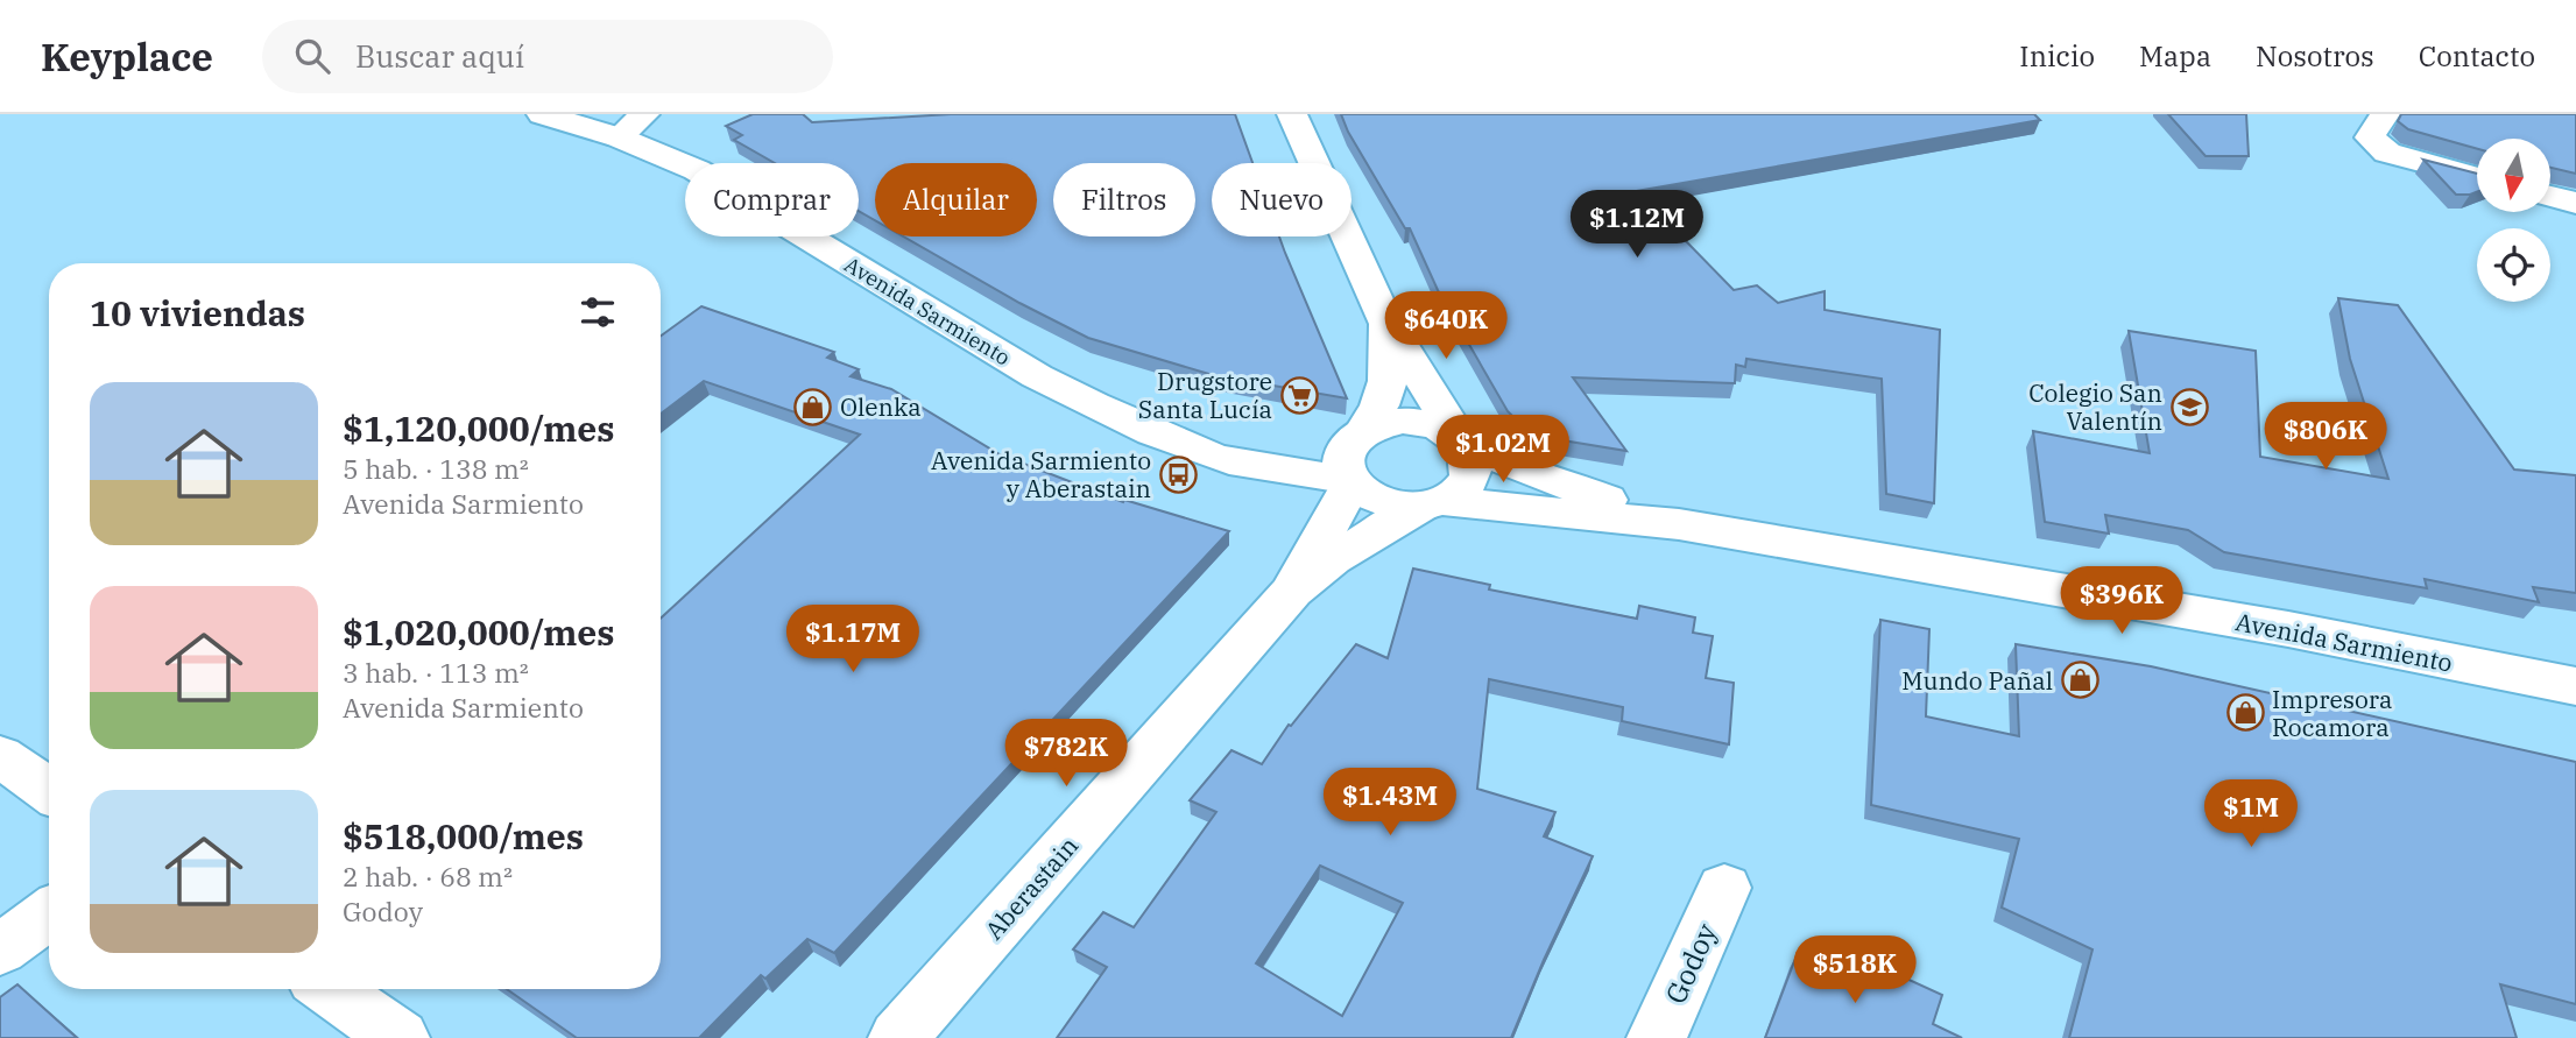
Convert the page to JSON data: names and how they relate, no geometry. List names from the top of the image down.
{
  "streets": {
    "street": ["Avenida Sarmiento", "Aberastain", "Godoy"]
  },
  "crossings": [
    ["Avenida Sarmiento", "Aberastain"]
  ],
  "places": {
    "supermarket": ["Drugstore Santa Lucía"],
    "shop": ["Olenka", "Mundo Pañal", "Impresora Rocamora"],
    "school or university": ["Colegio San Valentín"],
    "bus stop": ["Avenida Sarmiento y Aberastain"]
  },
  "north": "bottom",
  "page": {
    "header": "Keyplace",
    "search": "Buscar aquí",
    "nav": [
      "Inicio",
      "Mapa",
      "Nosotros",
      "Contacto"
    ],
    "chip": [
      "Comprar",
      "Alquilar",
      "Filtros",
      "Nuevo"
    ],
    "price": [
      "$1.12M",
      "$640K",
      "$806K",
      "$1.02M",
      "$396K",
      "$1.17M",
      "$782K",
      "$1.43M",
      "$1M",
      "$518K"
    ],
    "heading": "10 viviendas",
    "list": [
      {
        "name": "$1,120,000/mes",
        "note": "5 hab. · 138 m² · Avenida Sarmiento"
      },
      {
        "name": "$1,020,000/mes",
        "note": "3 hab. · 113 m² · Avenida Sarmiento"
      },
      {
        "name": "$518,000/mes",
        "note": "2 hab. · 68 m² · Godoy"
      }
    ]
  }
}
